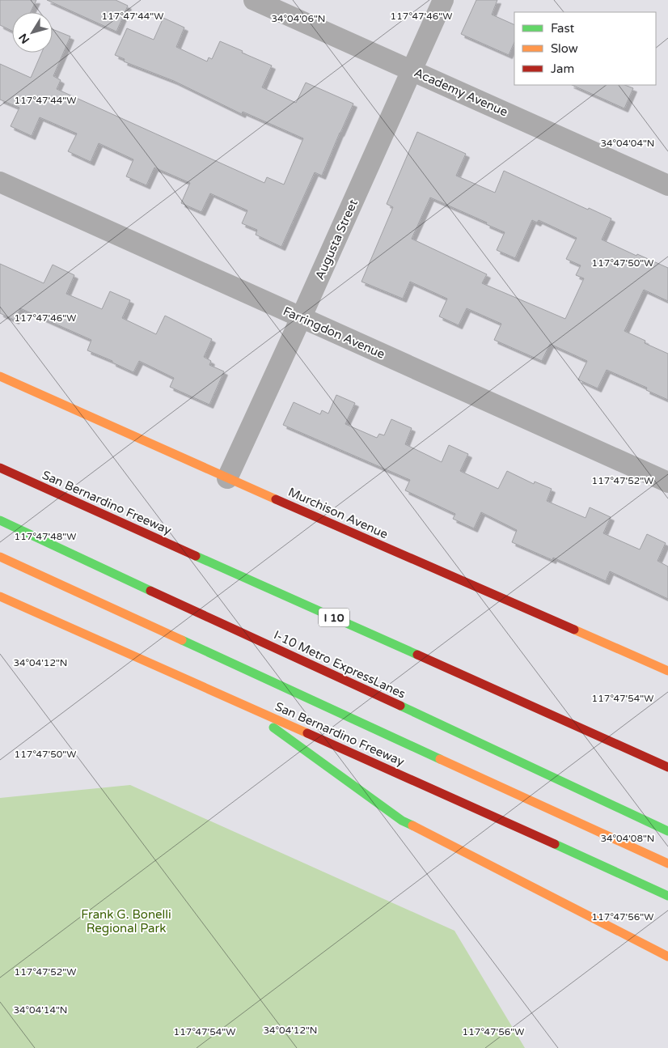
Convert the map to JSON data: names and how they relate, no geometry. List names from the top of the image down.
{
  "streets": {
    "main road": [
      "San Bernardino Freeway",
      "Murchison Avenue",
      "I 10",
      "I-10 Metro ExpressLanes"
    ],
    "street": ["Academy Avenue", "Augusta Street", "Farringdon Avenue"]
  },
  "crossings": [
    ["Academy Avenue", "Augusta Street"],
    ["Augusta Street", "Farringdon Avenue"],
    ["Augusta Street", "Murchison Avenue"]
  ],
  "parks": ["Frank G. Bonelli Regional Park"],
  "legend": ["Fast", "Slow", "Jam"],
  "north": "bottom left",
  "coordinates": [
    "117°47'44\"W",
    "117°47'46\"W",
    "34°04'06\"N",
    "34°04'04\"N",
    "117°47'50\"W",
    "117°47'52\"W",
    "117°47'48\"W",
    "34°04'12\"N",
    "117°47'54\"W",
    "34°04'08\"N",
    "117°47'56\"W",
    "34°04'14\"N"
  ]
}
